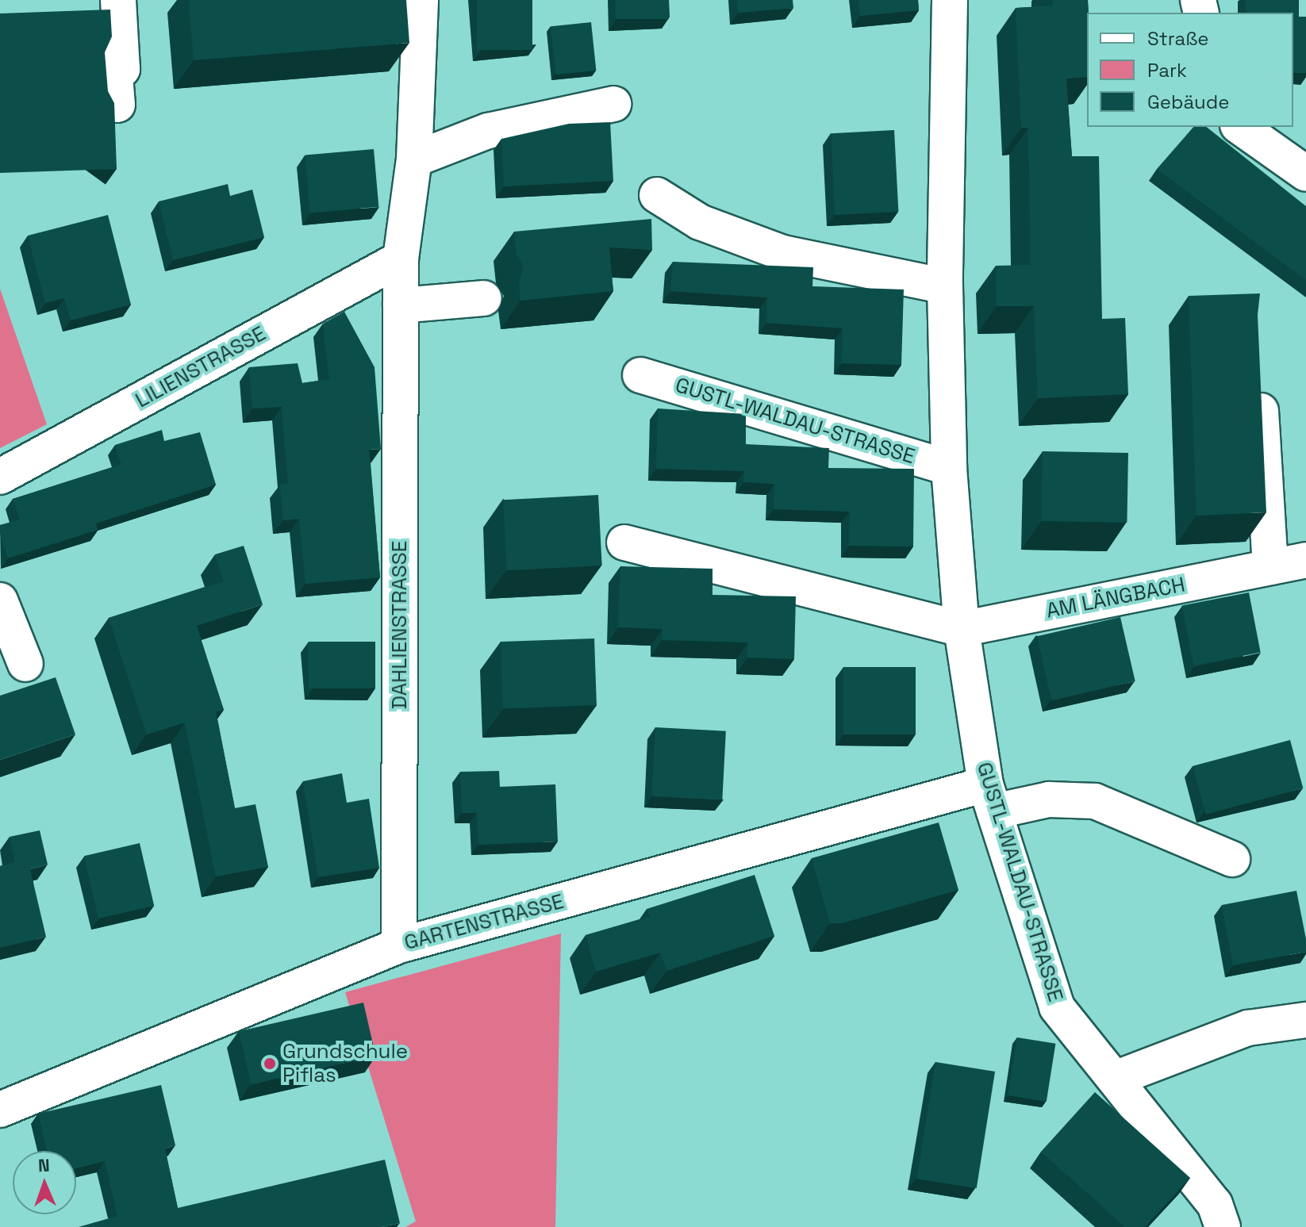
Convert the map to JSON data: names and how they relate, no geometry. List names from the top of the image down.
{
  "streets": {
    "street": [
      "LILIENSTRASSE",
      "GUSTL-WALDAU-STRASSE",
      "AM LÄNGBACH",
      "DAHLIENSTRASSE",
      "GARTENSTRASSE"
    ]
  },
  "crossings": [
    ["LILIENSTRASSE", "DAHLIENSTRASSE"],
    ["GUSTL-WALDAU-STRASSE", "AM LÄNGBACH"],
    ["GUSTL-WALDAU-STRASSE", "GARTENSTRASSE"],
    ["DAHLIENSTRASSE", "GARTENSTRASSE"]
  ],
  "places": ["Grundschule Piflas"],
  "legend": ["Straße", "Park", "Gebäude"],
  "north": "top"
}
